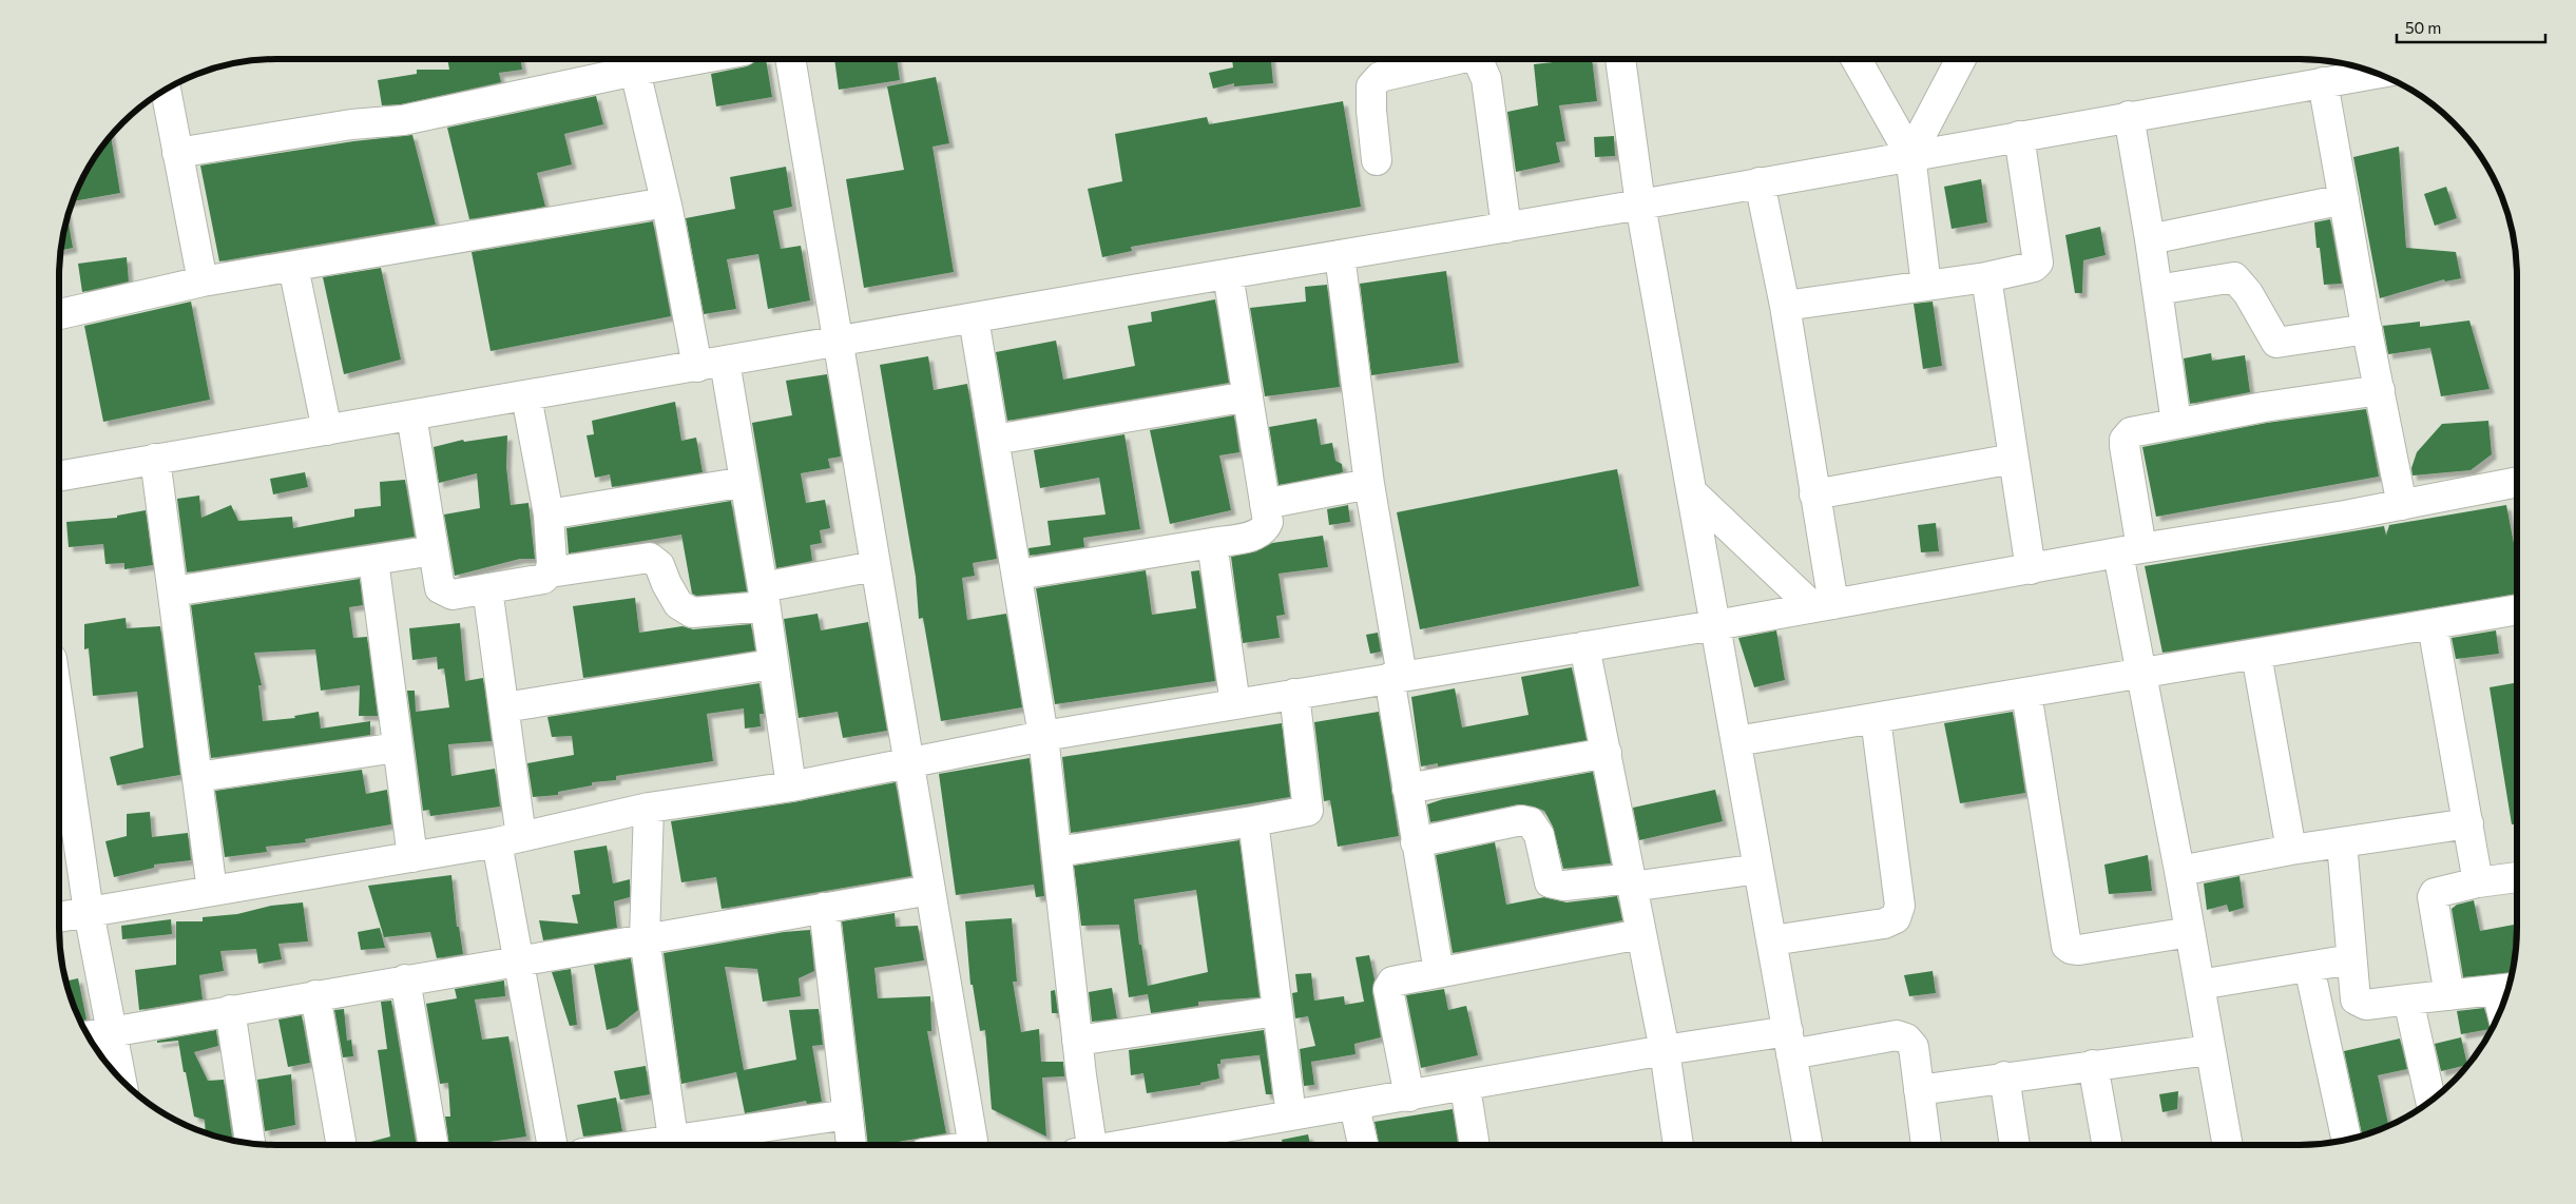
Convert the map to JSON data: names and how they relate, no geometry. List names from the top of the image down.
{
  "scale_bar": "50 m"
}
